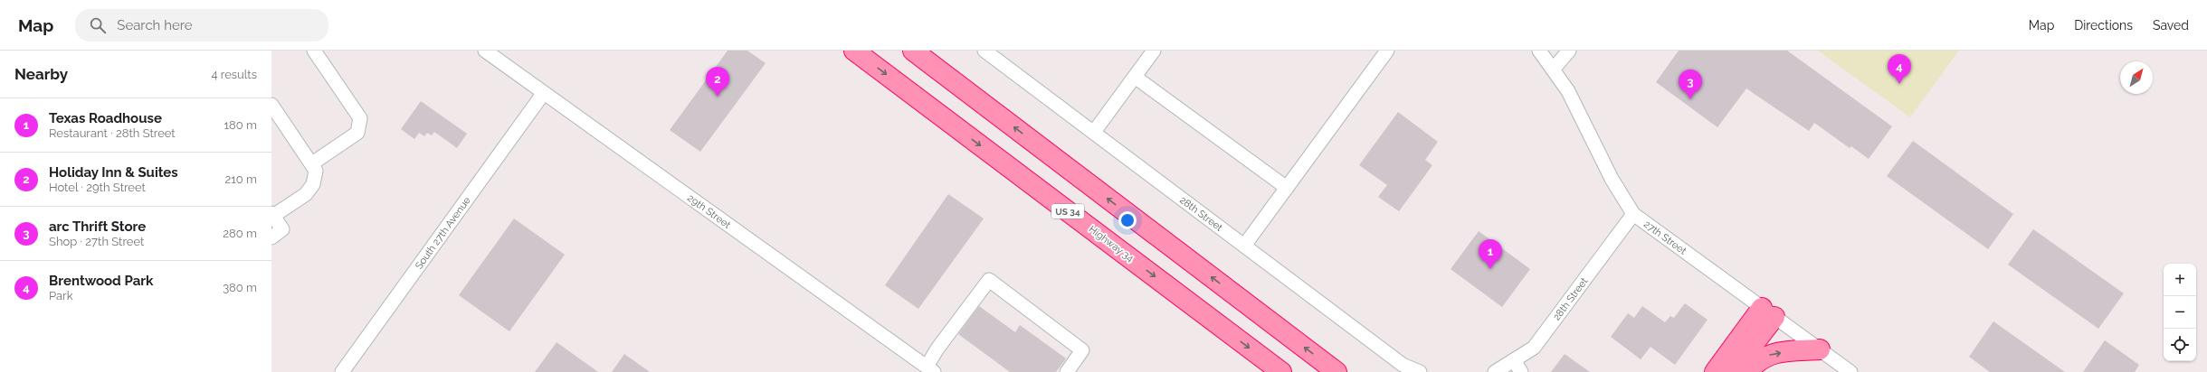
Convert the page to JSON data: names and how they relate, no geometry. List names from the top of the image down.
{
  "streets": {
    "highway": ["US 34", "Highway 34"],
    "street": [
      "29th Street",
      "28th Street",
      "South 27th Avenue",
      "27th Street"
    ]
  },
  "crossings": [
    ["29th Street", "South 27th Avenue"],
    ["28th Street", "27th Street"]
  ],
  "north": "top right",
  "page": {
    "header": "Map",
    "search": "Search here",
    "nav": ["Map", "Directions", "Saved"],
    "heading": ["Nearby", "4 results"],
    "pins": [
      "4",
      "2",
      "3",
      "1"
    ],
    "list": [
      {
        "mark": "1",
        "name": "Texas Roadhouse",
        "note": "Restaurant · 28th Street",
        "value": "180 m"
      },
      {
        "mark": "2",
        "name": "Holiday Inn & Suites",
        "note": "Hotel · 29th Street",
        "value": "210 m"
      },
      {
        "mark": "3",
        "name": "arc Thrift Store",
        "note": "Shop · 27th Street",
        "value": "280 m"
      },
      {
        "mark": "4",
        "name": "Brentwood Park",
        "note": "Park",
        "value": "380 m"
      }
    ],
    "map_buttons": ["+", "−"]
  }
}
